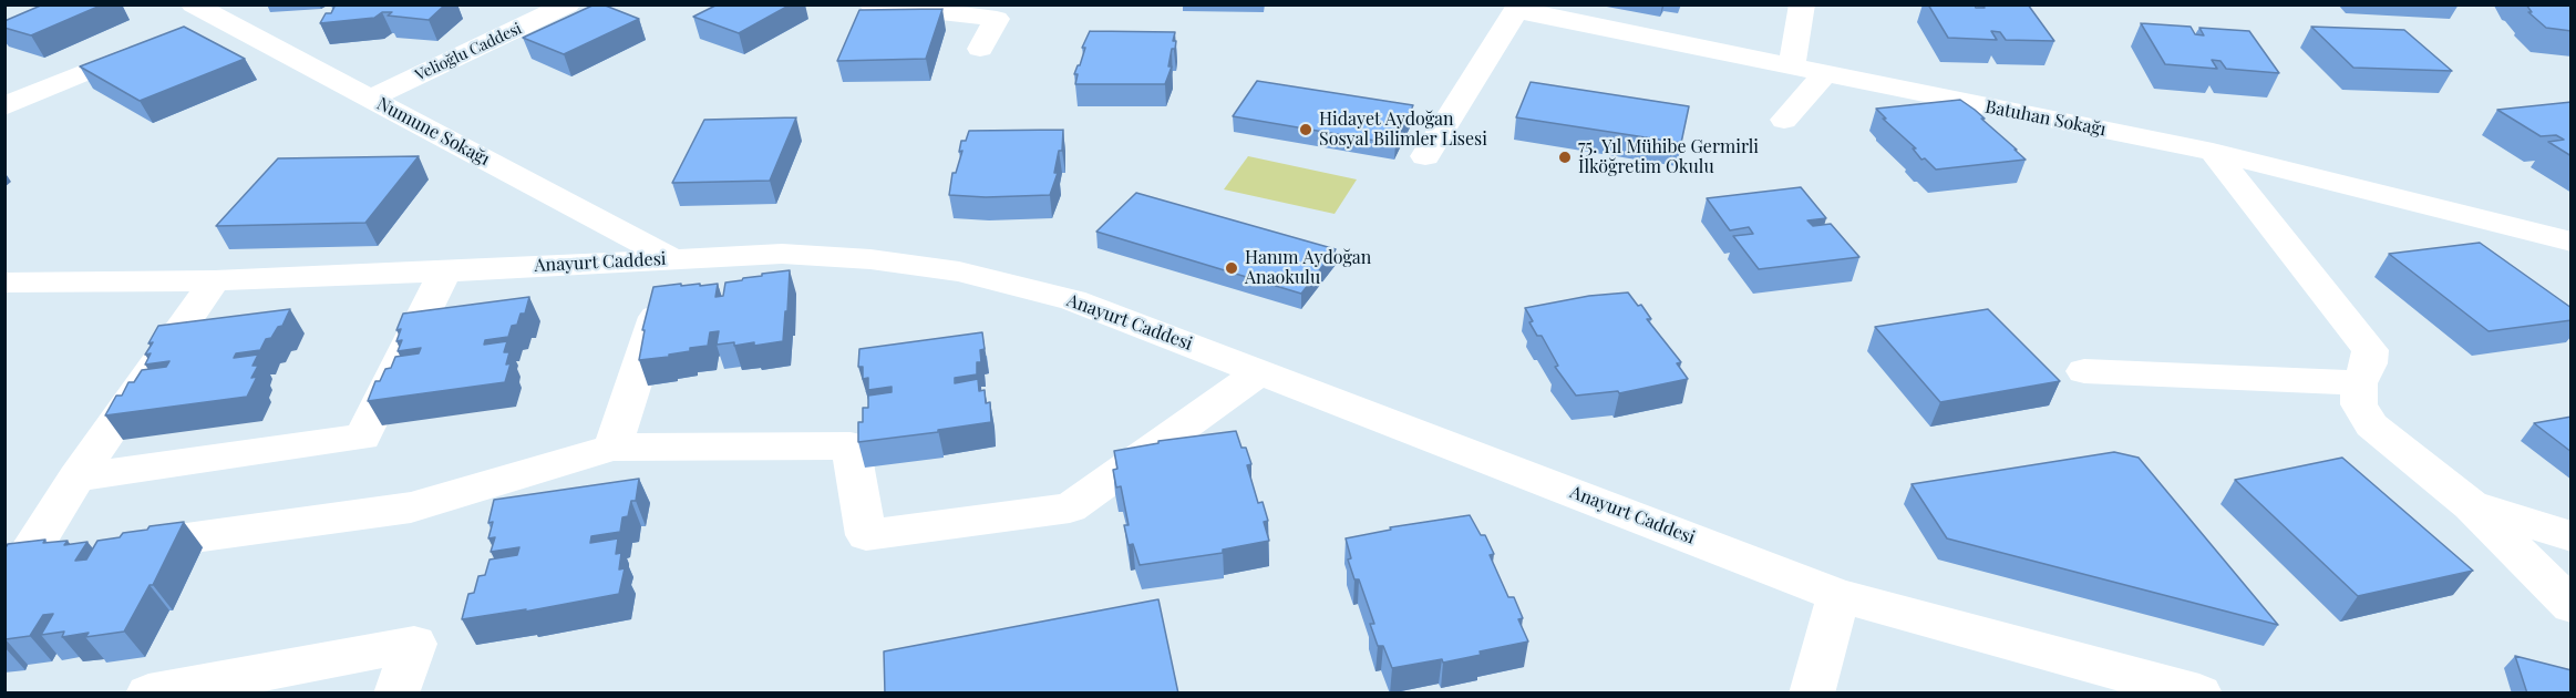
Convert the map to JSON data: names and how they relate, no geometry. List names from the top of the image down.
{
  "streets": {
    "street": [
      "Velioğlu Caddesi",
      "Batuhan Sokağı",
      "Numune Sokağı",
      "Anayurt Caddesi"
    ]
  },
  "crossings": [
    ["Velioğlu Caddesi", "Numune Sokağı"],
    ["Numune Sokağı", "Anayurt Caddesi"]
  ],
  "places": ["Hidayet Aydoğan Sosyal Bilimler Lisesi", "75. Yıl Mühibe Germirli İlköğretim Okulu", "Hanım Aydoğan Anaokulu"]
}
